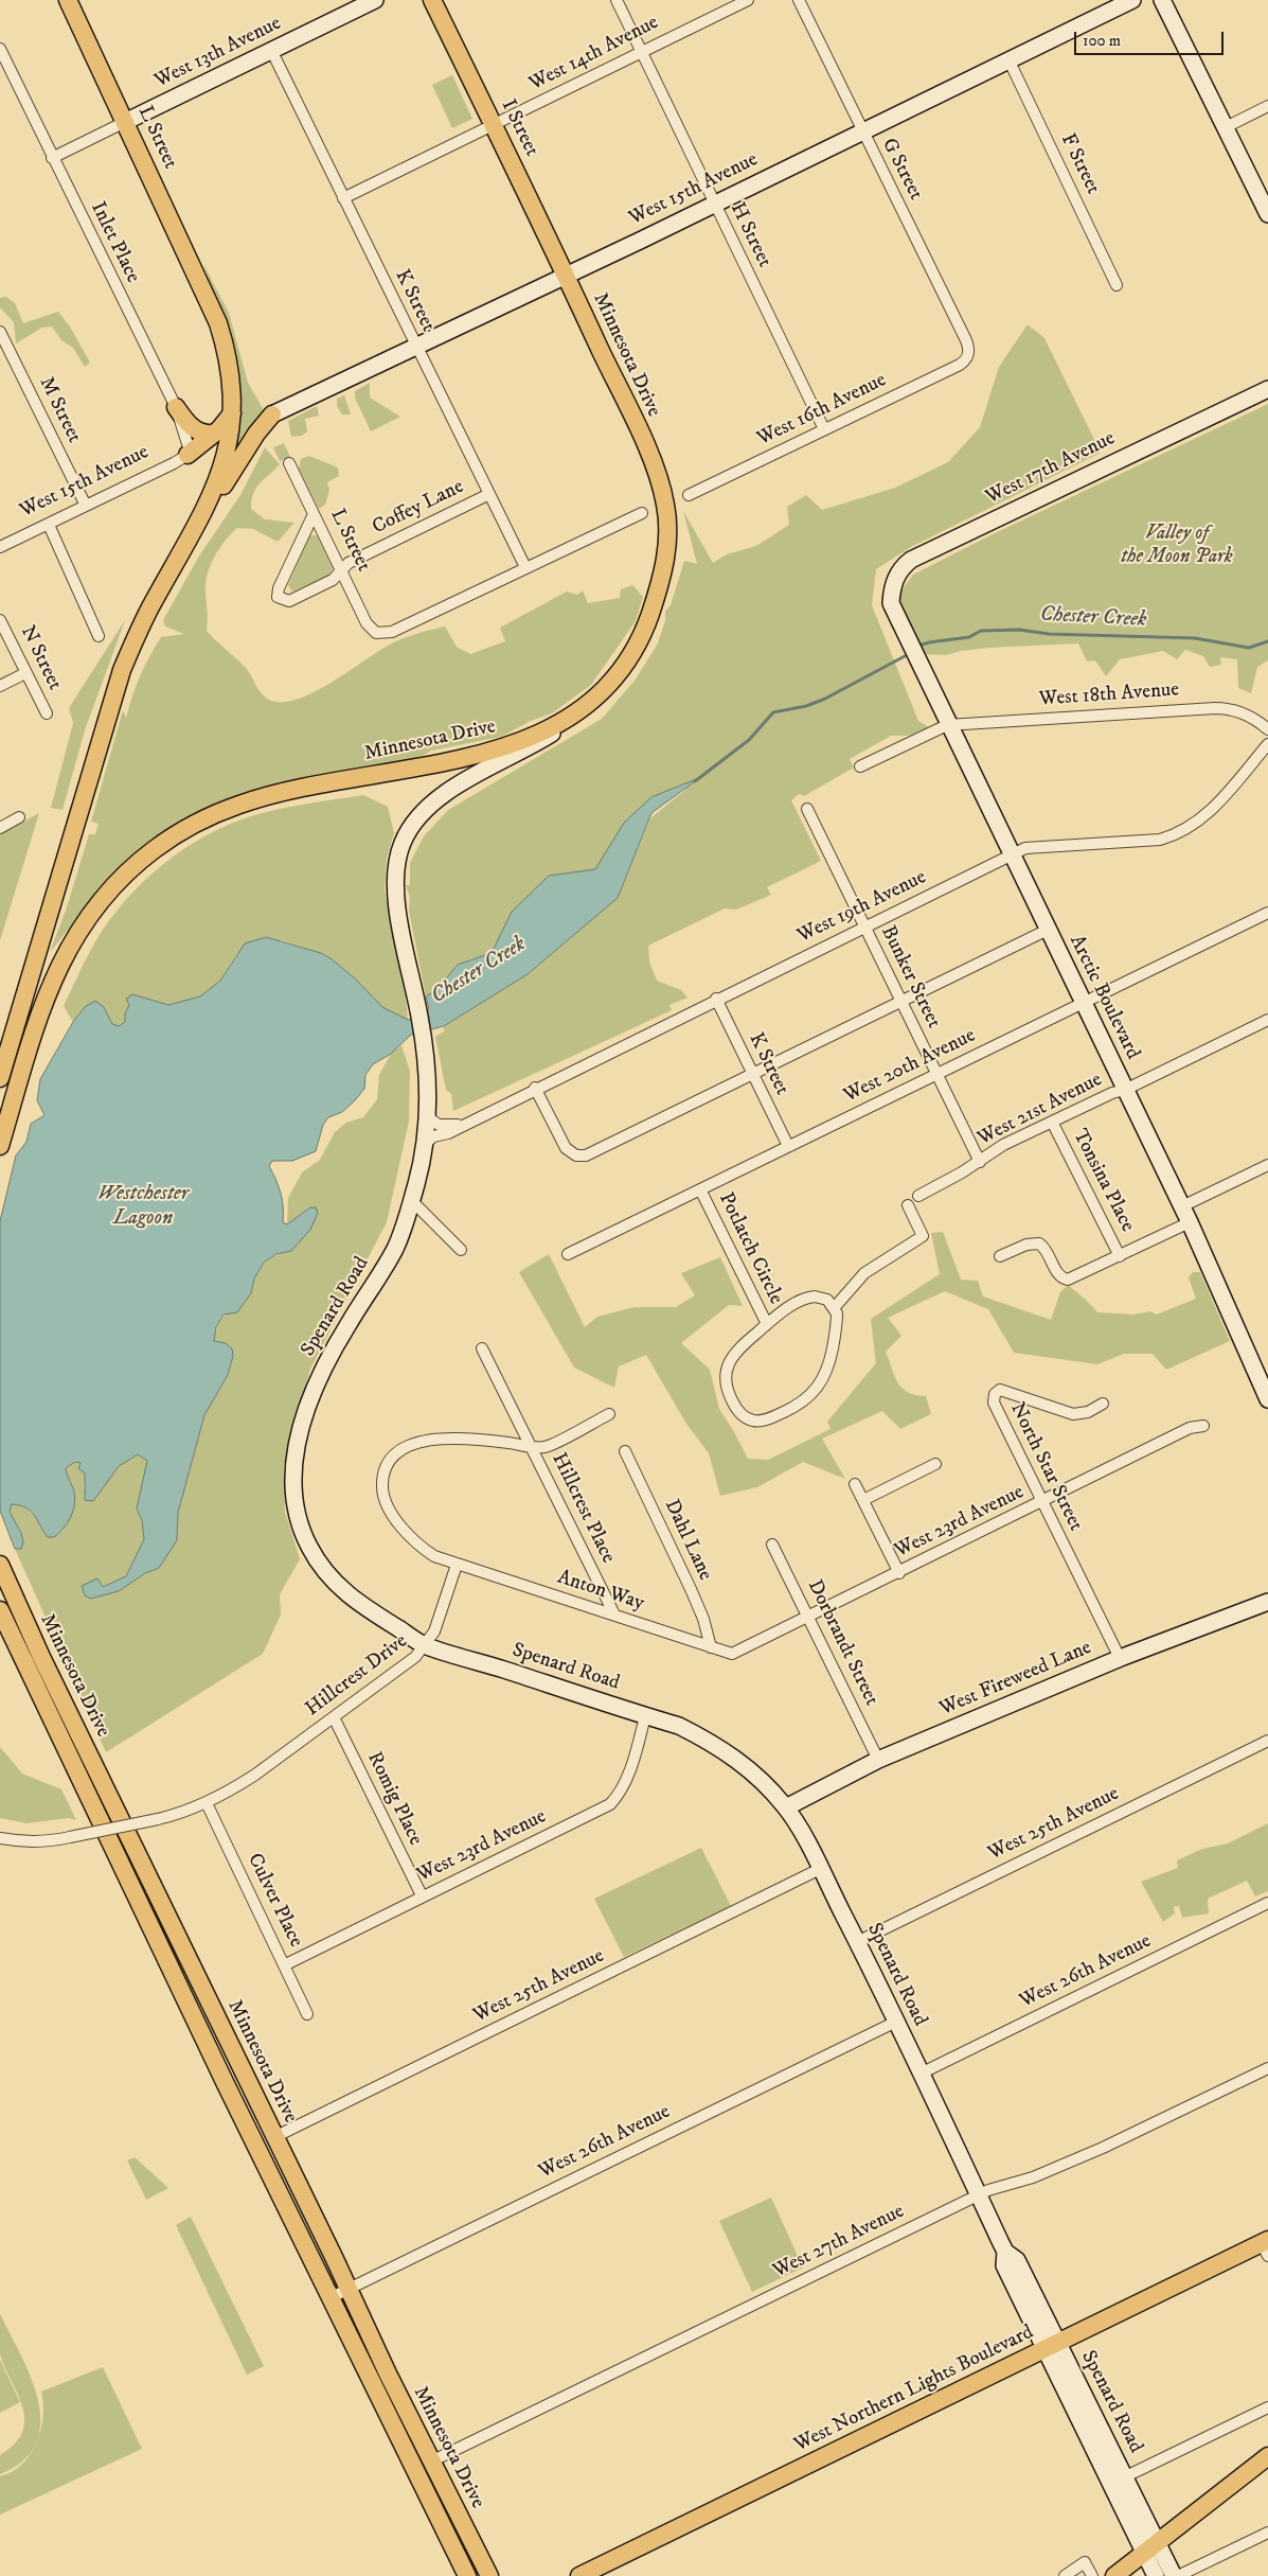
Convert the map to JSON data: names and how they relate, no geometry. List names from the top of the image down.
{
  "streets": {
    "main road": [
      "West 13th Avenue",
      "I Street",
      "L Street",
      "West 15th Avenue",
      "Minnesota Drive",
      "West 17th Avenue",
      "Arctic Boulevard",
      "Spenard Road",
      "West Fireweed Lane",
      "West Northern Lights Boulevard"
    ],
    "street": [
      "West 14th Avenue",
      "F Street",
      "G Street",
      "H Street",
      "Inlet Place",
      "K Street",
      "M Street",
      "West 16th Avenue",
      "Coffey Lane",
      "N Street",
      "West 18th Avenue",
      "West 19th Avenue",
      "Bunker Street",
      "West 20th Avenue",
      "West 21st Avenue",
      "Tonsina Place",
      "Potlatch Circle",
      "North Star Street",
      "Hillcrest Place",
      "West 23rd Avenue",
      "Dahl Lane",
      "Anton Way",
      "Dorbrandt Street",
      "Hillcrest Drive",
      "Romig Place",
      "West 25th Avenue",
      "Culver Place",
      "West 26th Avenue",
      "West 27th Avenue"
    ]
  },
  "crossings": [
    ["West 13th Avenue", "L Street"],
    ["West 13th Avenue", "Inlet Place"],
    ["West 13th Avenue", "K Street"],
    ["West 14th Avenue", "I Street"],
    ["West 14th Avenue", "H Street"],
    ["West 14th Avenue", "K Street"],
    ["I Street", "West 15th Avenue"],
    ["I Street", "Minnesota Drive"],
    ["L Street", "K Street"],
    ["L Street", "Coffey Lane"],
    ["F Street", "West 15th Avenue"],
    ["G Street", "West 15th Avenue"],
    ["G Street", "West 16th Avenue"],
    ["West 15th Avenue", "H Street"],
    ["West 15th Avenue", "Inlet Place"],
    ["West 15th Avenue", "K Street"],
    ["West 15th Avenue", "Minnesota Drive"],
    ["West 15th Avenue", "M Street"],
    ["H Street", "West 16th Avenue"],
    ["K Street", "Coffey Lane"],
    ["K Street", "West 19th Avenue"],
    ["K Street", "West 20th Avenue"],
    ["Minnesota Drive", "Spenard Road"],
    ["Minnesota Drive", "West 25th Avenue"],
    ["Minnesota Drive", "West 26th Avenue"],
    ["Minnesota Drive", "West 27th Avenue"],
    ["West 17th Avenue", "Arctic Boulevard"],
    ["West 18th Avenue", "Arctic Boulevard"],
    ["West 19th Avenue", "Bunker Street"],
    ["West 19th Avenue", "Arctic Boulevard"],
    ["West 19th Avenue", "Spenard Road"],
    ["Bunker Street", "West 20th Avenue"],
    ["Bunker Street", "West 21st Avenue"],
    ["Arctic Boulevard", "West 20th Avenue"],
    ["Arctic Boulevard", "West 21st Avenue"],
    ["West 20th Avenue", "Potlatch Circle"],
    ["West 21st Avenue", "Tonsina Place"],
    ["Spenard Road", "West 23rd Avenue"],
    ["Spenard Road", "Hillcrest Drive"],
    ["Spenard Road", "West Fireweed Lane"],
    ["Spenard Road", "West 25th Avenue"],
    ["Spenard Road", "West 26th Avenue"],
    ["Spenard Road", "West 27th Avenue"],
    ["Spenard Road", "West Northern Lights Boulevard"],
    ["North Star Street", "West 23rd Avenue"],
    ["North Star Street", "West Fireweed Lane"],
    ["Hillcrest Place", "Anton Way"],
    ["West 23rd Avenue", "Anton Way"],
    ["West 23rd Avenue", "Dorbrandt Street"],
    ["West 23rd Avenue", "Romig Place"],
    ["West 23rd Avenue", "Culver Place"],
    ["Dahl Lane", "Anton Way"],
    ["Anton Way", "Hillcrest Drive"],
    ["Dorbrandt Street", "West Fireweed Lane"],
    ["Hillcrest Drive", "Romig Place"],
    ["Hillcrest Drive", "Culver Place"]
  ],
  "water": ["Chester Creek", "Westchester Lagoon"],
  "parks": ["Valley of the Moon Park"],
  "scale_bar": "100 m"
}
